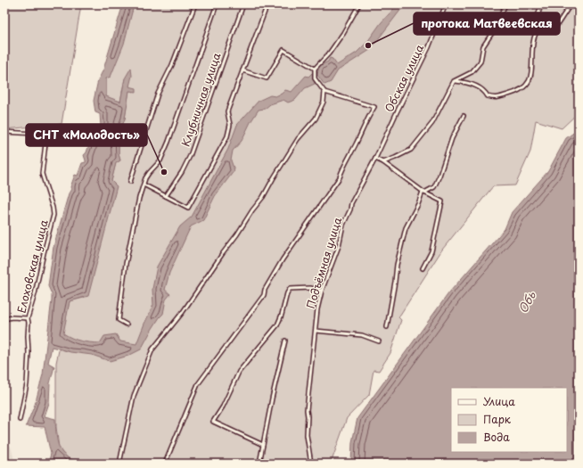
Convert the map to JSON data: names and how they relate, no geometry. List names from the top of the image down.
{
  "streets": {
    "street": [
      "Обская улица",
      "Клубничная улица",
      "Подъёмная улица",
      "Елоховская улица"
    ]
  },
  "crossings": [
    ["Обская улица", "Подъёмная улица"]
  ],
  "water": ["Обь"],
  "places": ["протока Матвеевская", "СНТ «Молодость»"],
  "legend": ["Улица", "Парк", "Вода"]
}
